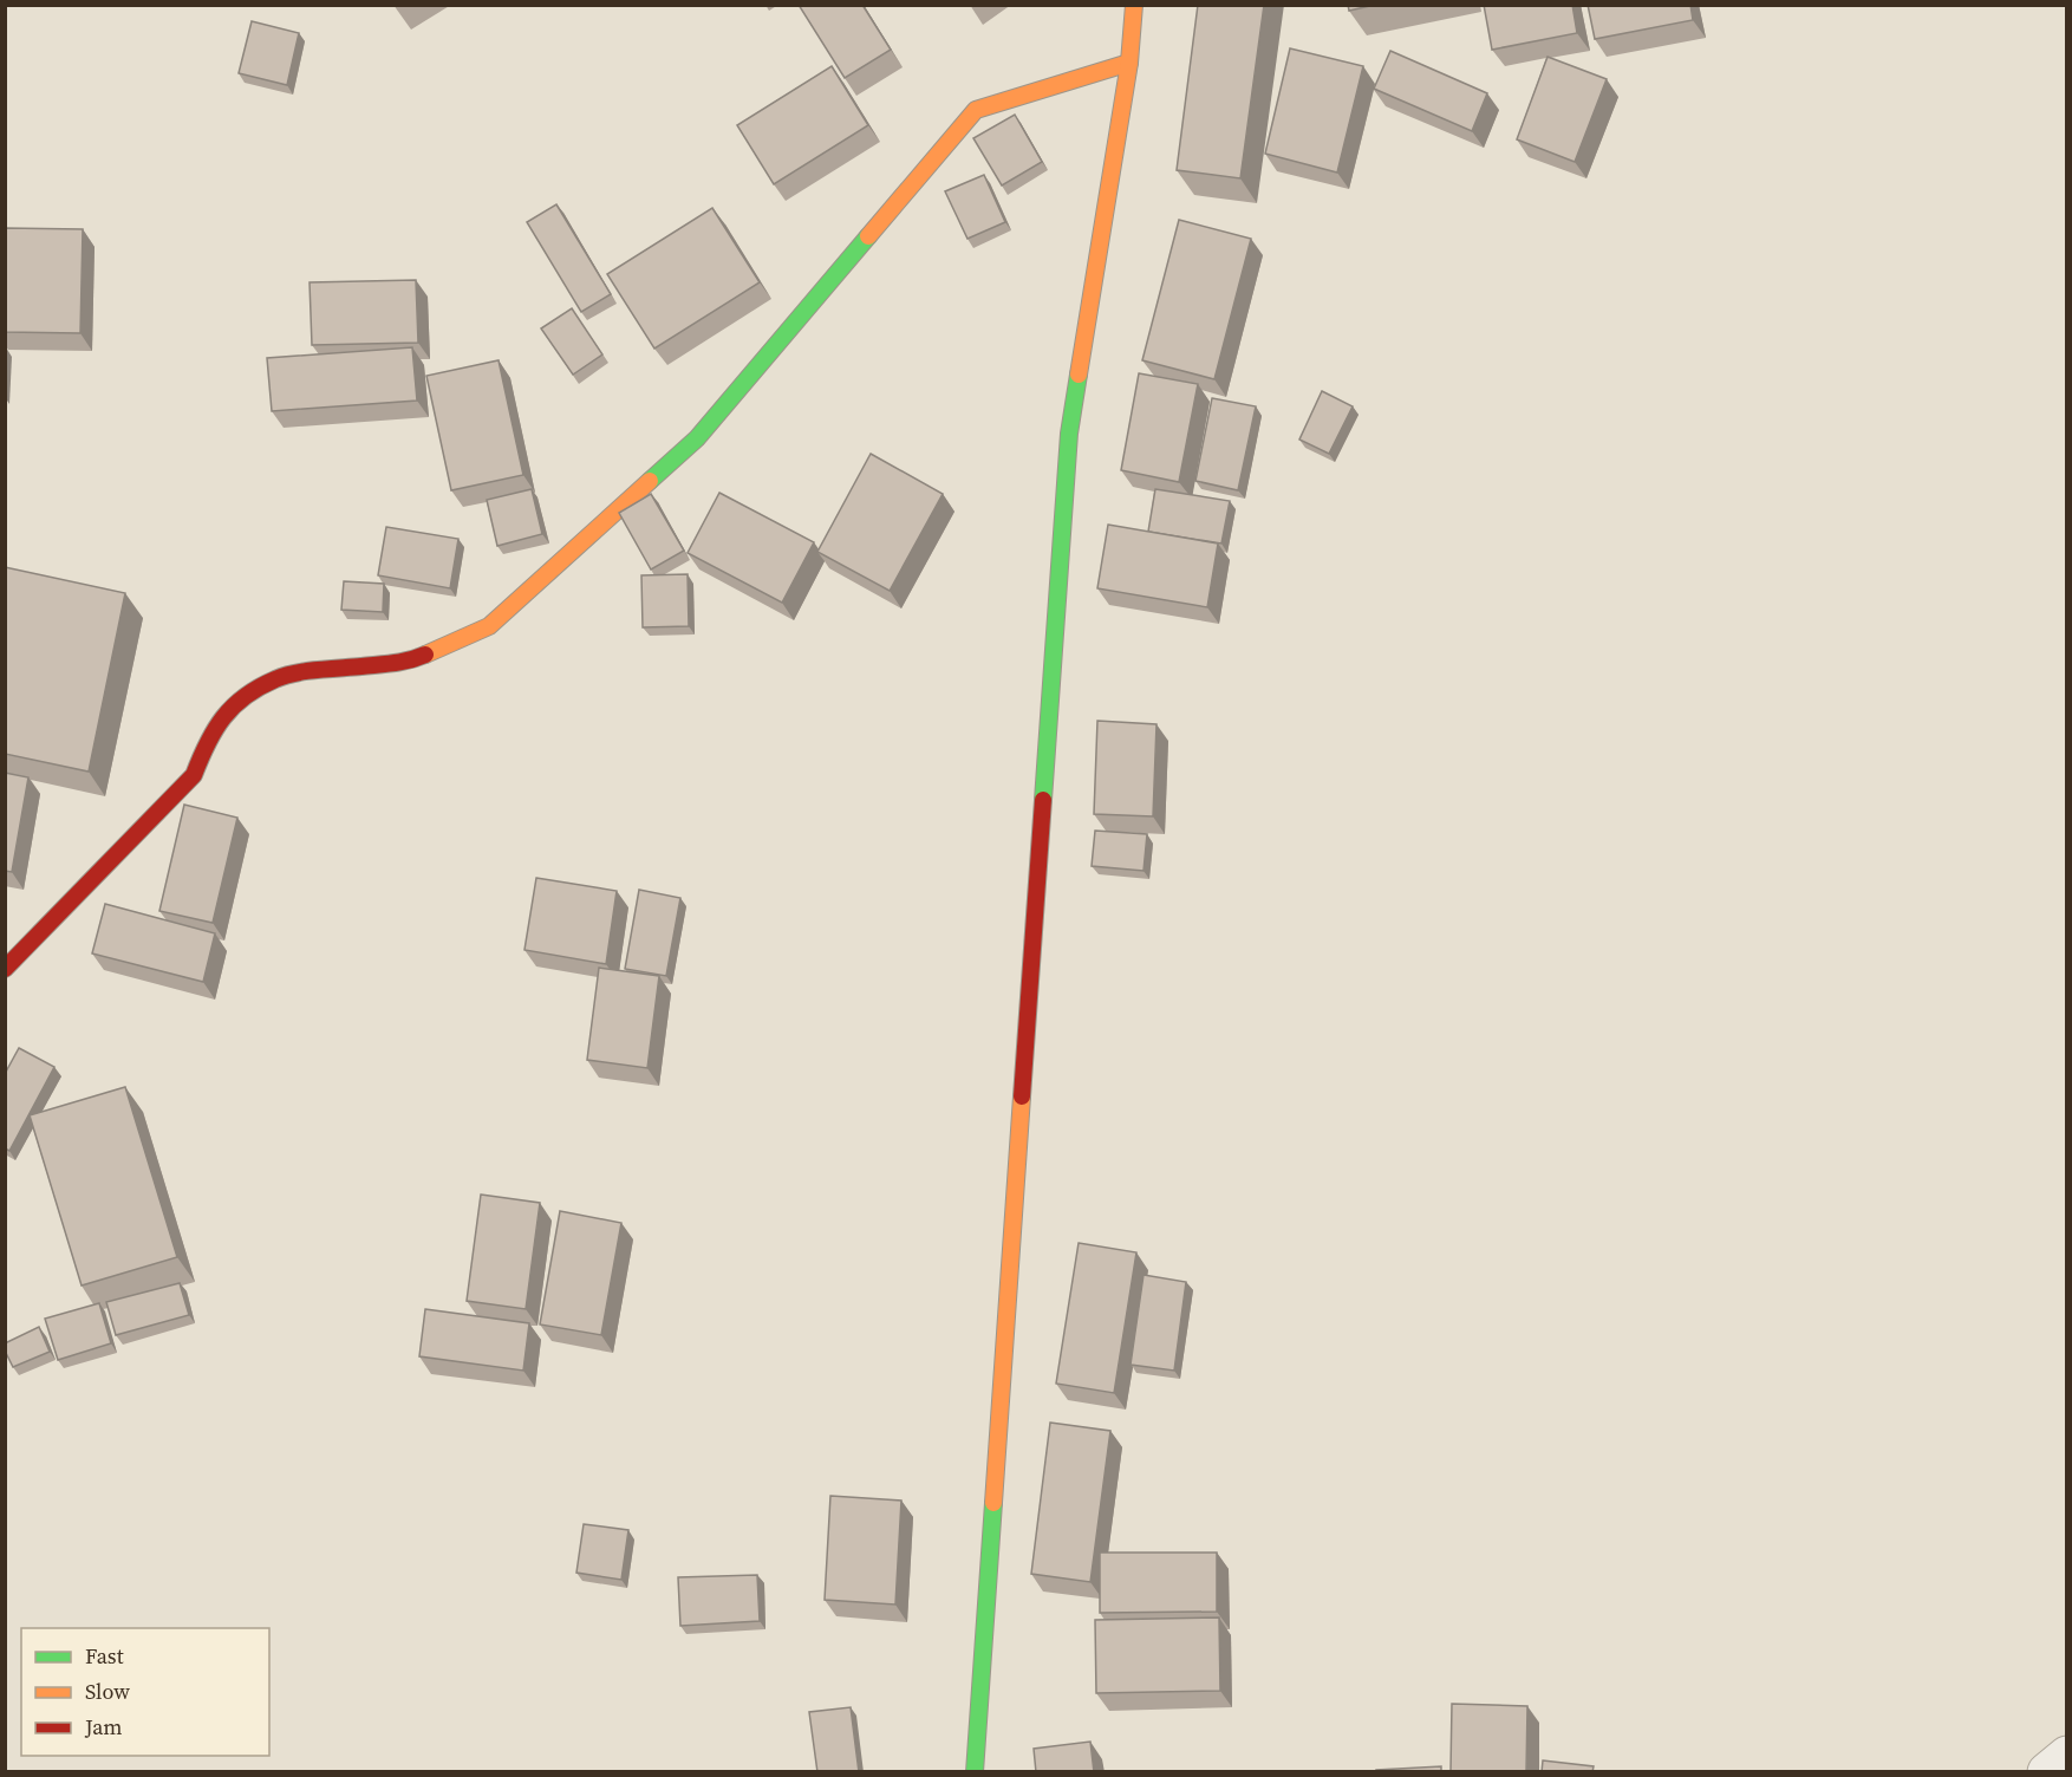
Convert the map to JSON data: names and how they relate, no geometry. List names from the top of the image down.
{
  "legend": ["Fast", "Slow", "Jam"]
}
